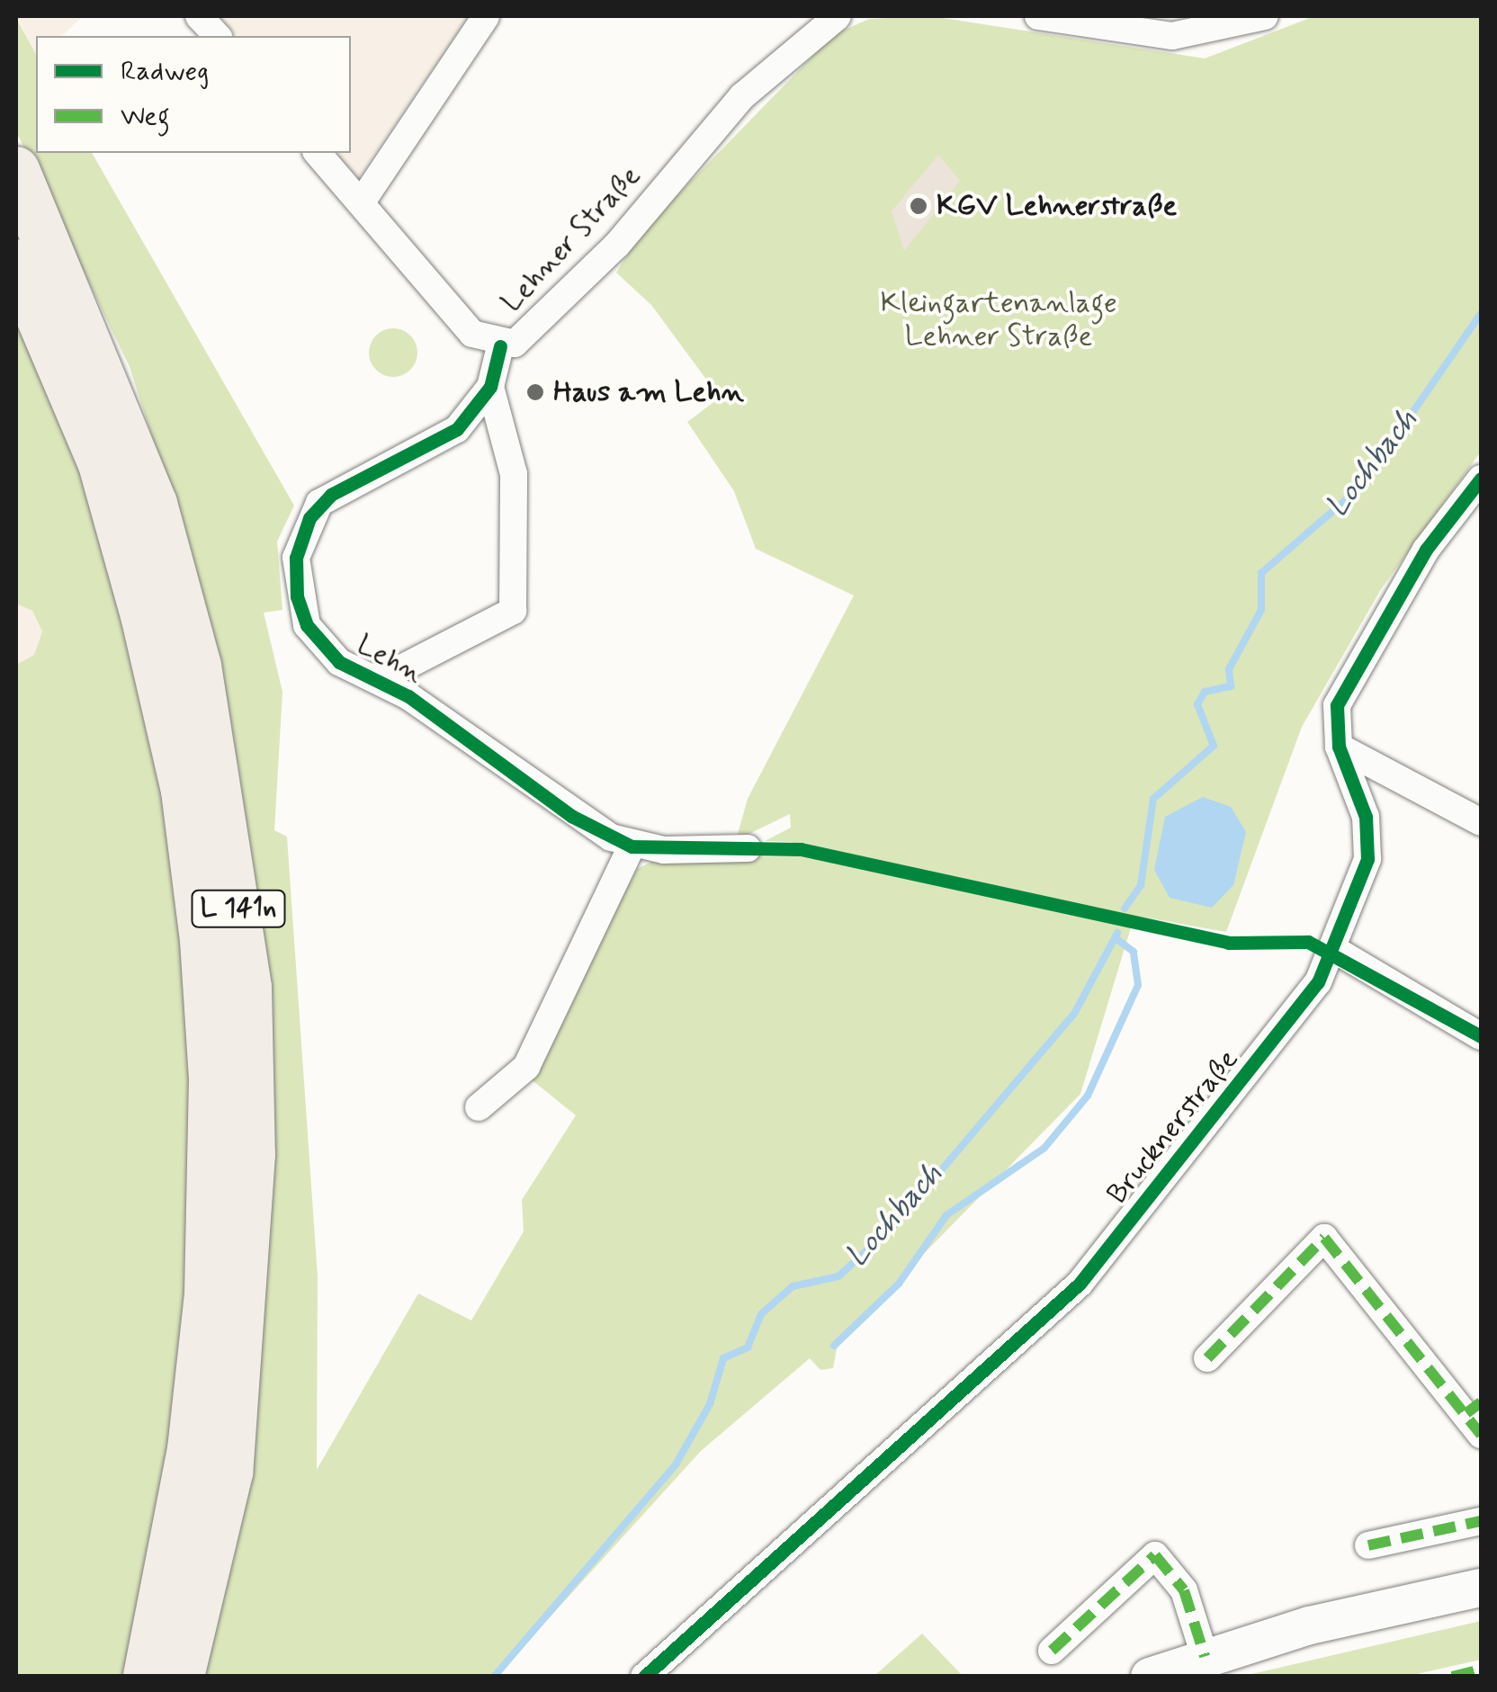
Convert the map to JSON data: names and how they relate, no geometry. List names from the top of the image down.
{
  "streets": {
    "highway": ["L 141n"],
    "street": ["Lehner Straße", "Lehn", "Brucknerstraße"]
  },
  "crossings": [
    ["Lehner Straße", "Lehn"]
  ],
  "water": ["Lochbach"],
  "parks": ["Kleingartenanlage Lehner Straße"],
  "places": ["KGV Lehnerstraße", "Haus am Lehn"],
  "legend": ["Radweg", "Weg"]
}
